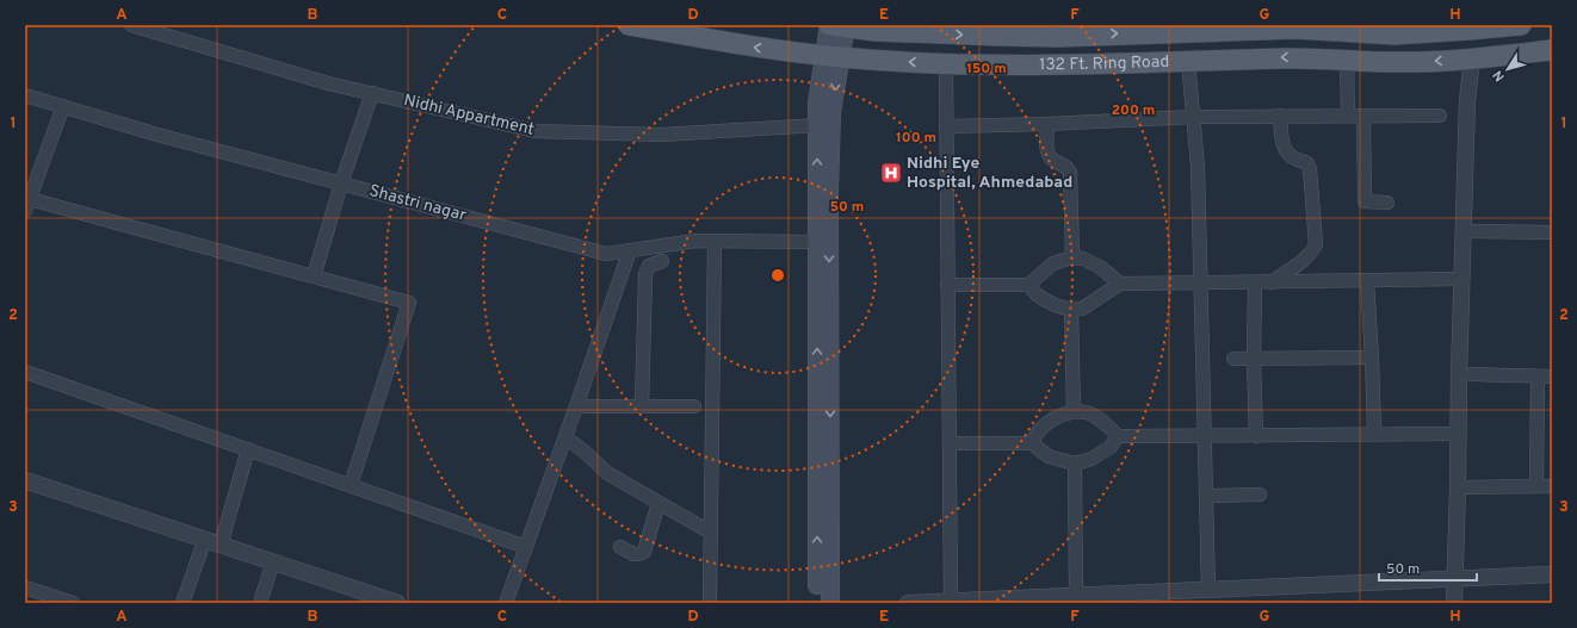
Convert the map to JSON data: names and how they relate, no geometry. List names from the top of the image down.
{
  "streets": {
    "main road": ["132 Ft. Ring Road"],
    "street": ["Nidhi Appartment", "Shastri nagar"]
  },
  "places": {
    "hospital": ["Nidhi Eye Hospital, Ahmedabad"]
  },
  "scale_bar": "50 m",
  "north": "bottom left",
  "grid": {
    "columns": [
      "A",
      "B",
      "C",
      "D",
      "E",
      "F",
      "G",
      "H"
    ],
    "rows": ["1", "2", "3"]
  },
  "rings": [
    "150 m",
    "200 m",
    "100 m",
    "50 m"
  ]
}
